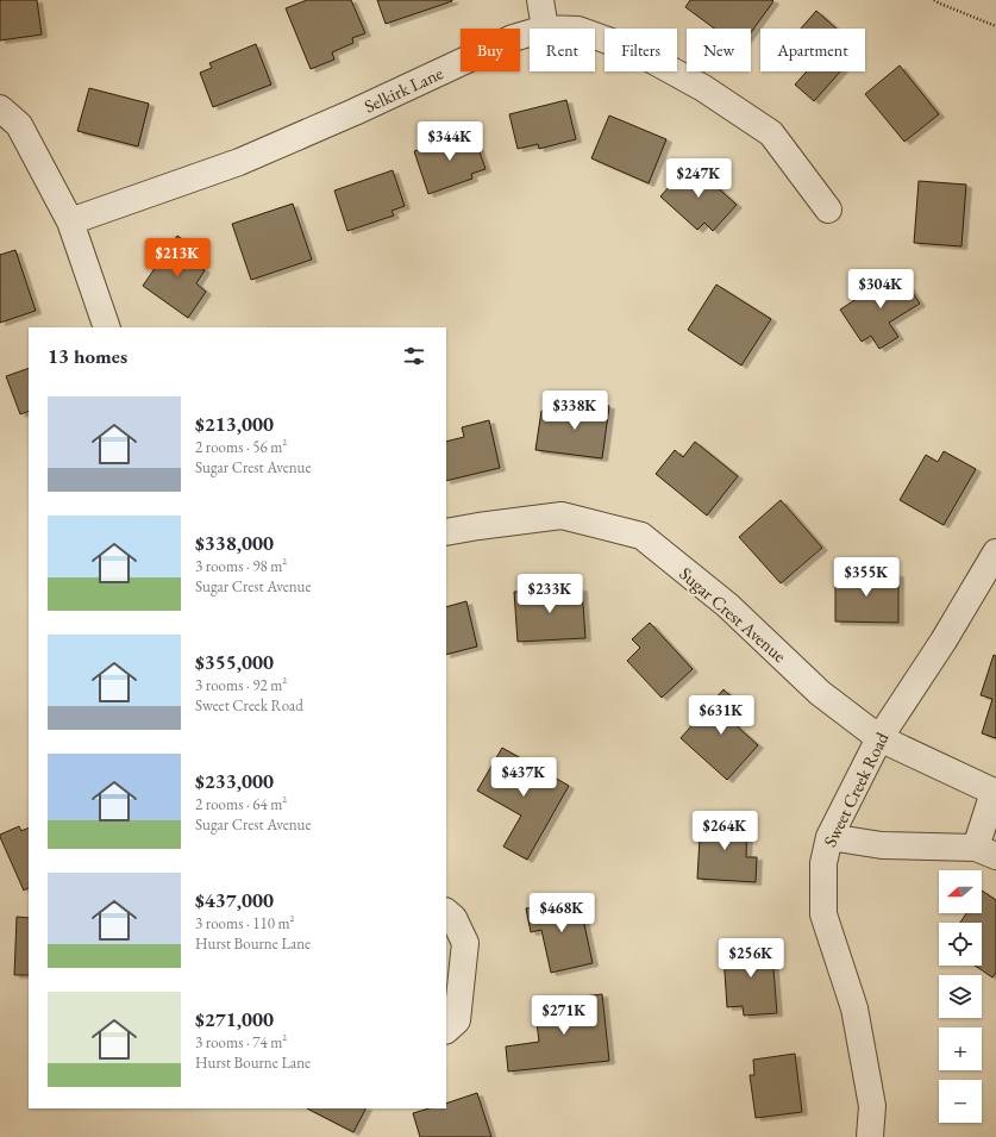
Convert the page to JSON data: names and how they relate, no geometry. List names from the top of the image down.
{
  "streets": {
    "street": ["Selkirk Lane", "Sugar Crest Avenue", "Sweet Creek Road"]
  },
  "crossings": [
    ["Sugar Crest Avenue", "Sweet Creek Road"]
  ],
  "north": "left",
  "page": {
    "chip": [
      "Buy",
      "Rent",
      "Filters",
      "New",
      "Apartment"
    ],
    "price": [
      "$344K",
      "$247K",
      "$213K",
      "$304K",
      "$338K",
      "$355K",
      "$233K",
      "$631K",
      "$437K",
      "$264K",
      "$468K",
      "$256K",
      "$271K"
    ],
    "heading": "13 homes",
    "list": [
      {
        "name": "$213,000",
        "note": "2 rooms · 56 m² · Sugar Crest Avenue"
      },
      {
        "name": "$338,000",
        "note": "3 rooms · 98 m² · Sugar Crest Avenue"
      },
      {
        "name": "$355,000",
        "note": "3 rooms · 92 m² · Sweet Creek Road"
      },
      {
        "name": "$233,000",
        "note": "2 rooms · 64 m² · Sugar Crest Avenue"
      },
      {
        "name": "$437,000",
        "note": "3 rooms · 110 m² · Hurst Bourne Lane"
      },
      {
        "name": "$271,000",
        "note": "3 rooms · 74 m² · Hurst Bourne Lane"
      }
    ],
    "map_buttons": ["+", "−"]
  }
}
